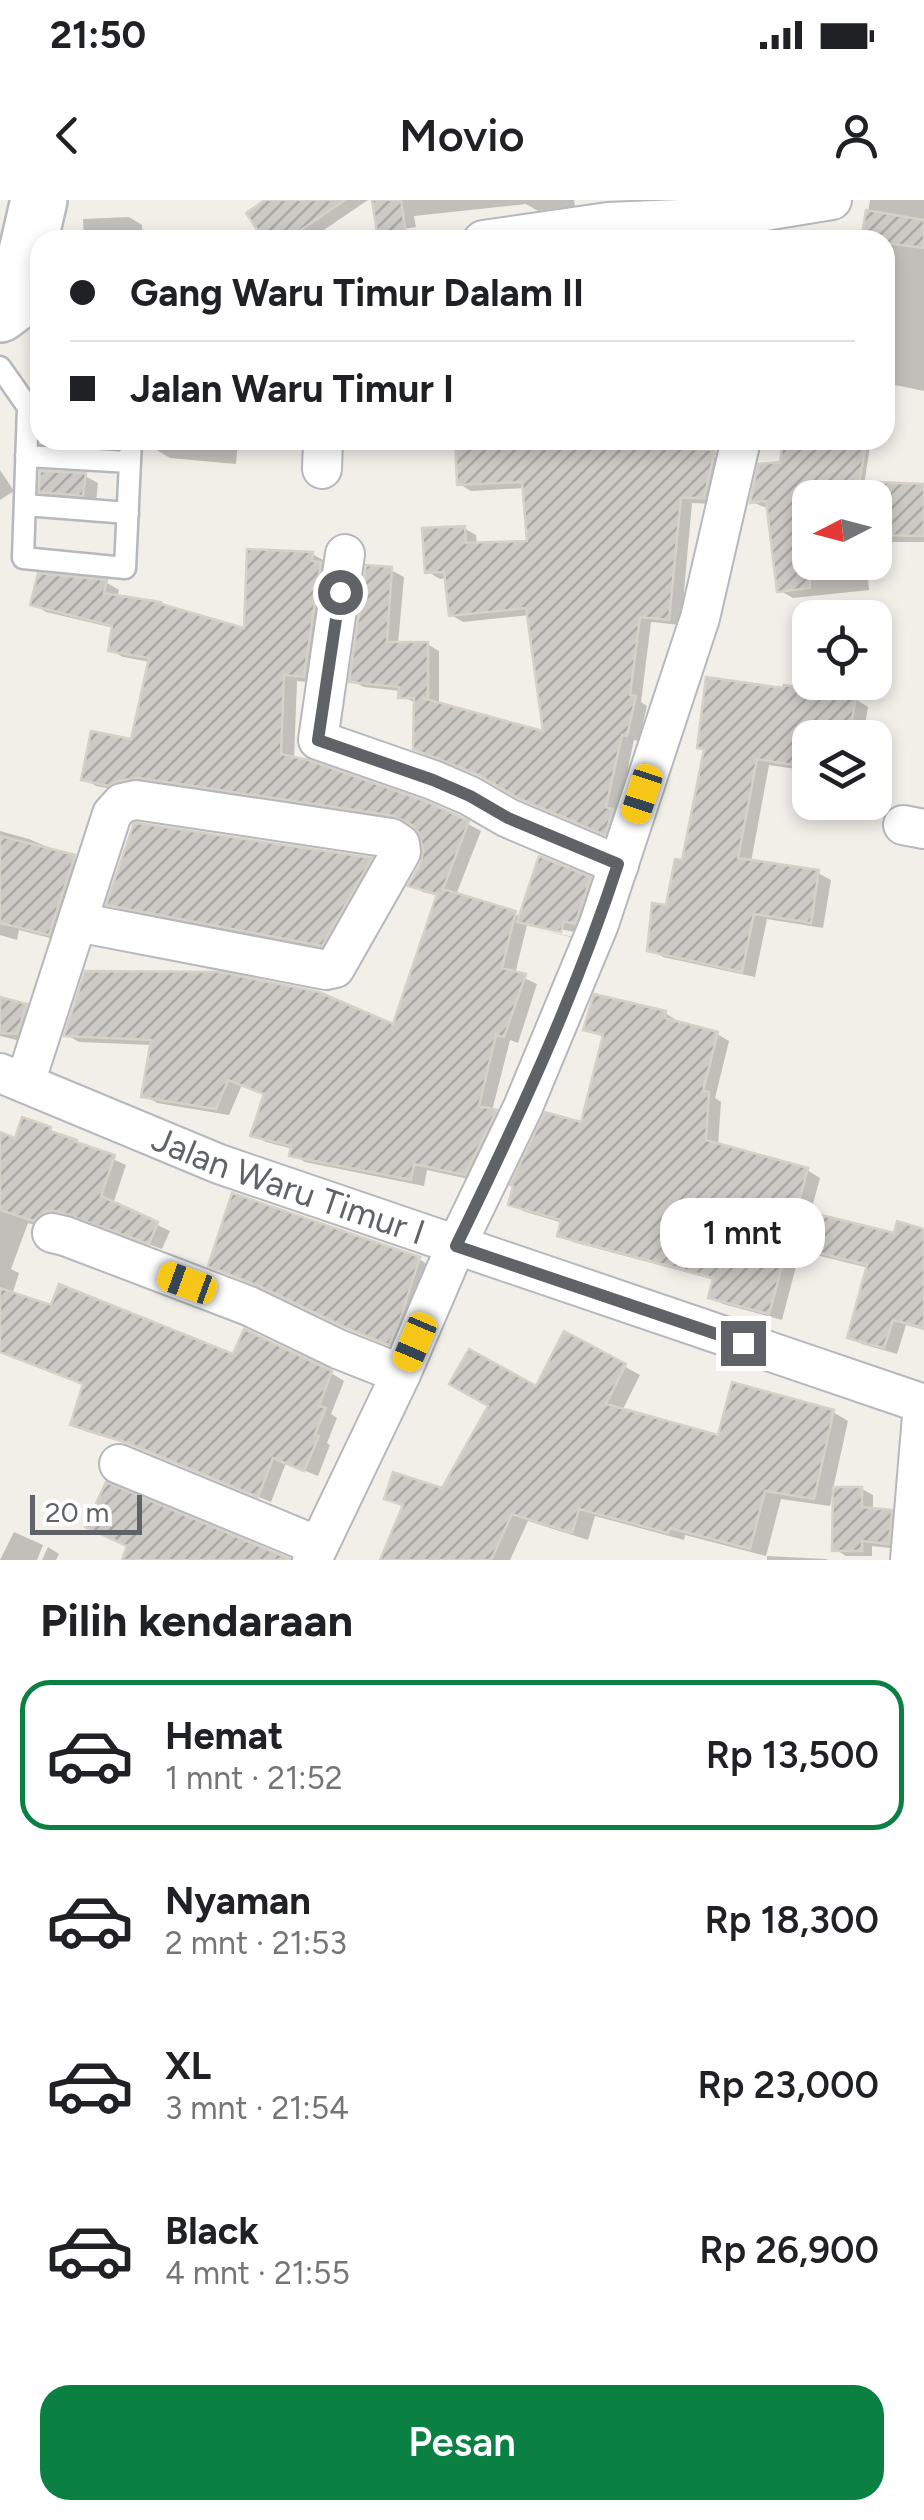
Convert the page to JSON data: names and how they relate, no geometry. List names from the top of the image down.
{
  "streets": {
    "street": ["Jalan Waru Timur I"]
  },
  "scale_bar": "20 m",
  "north": "left",
  "page": {
    "status": "21:50",
    "header": "Movio",
    "banner": ["Gang Waru Timur Dalam II", "Jalan Waru Timur I"],
    "bubble": "1 mnt",
    "scale": "20 m",
    "heading": "Pilih kendaraan",
    "list": [
      {
        "name": "Hemat",
        "note": "1 mnt · 21:52",
        "value": "Rp 13,500"
      },
      {
        "name": "Nyaman",
        "note": "2 mnt · 21:53",
        "value": "Rp 18,300"
      },
      {
        "name": "XL",
        "note": "3 mnt · 21:54",
        "value": "Rp 23,000"
      },
      {
        "name": "Black",
        "note": "4 mnt · 21:55",
        "value": "Rp 26,900"
      }
    ],
    "buttons": "Pesan"
  }
}
